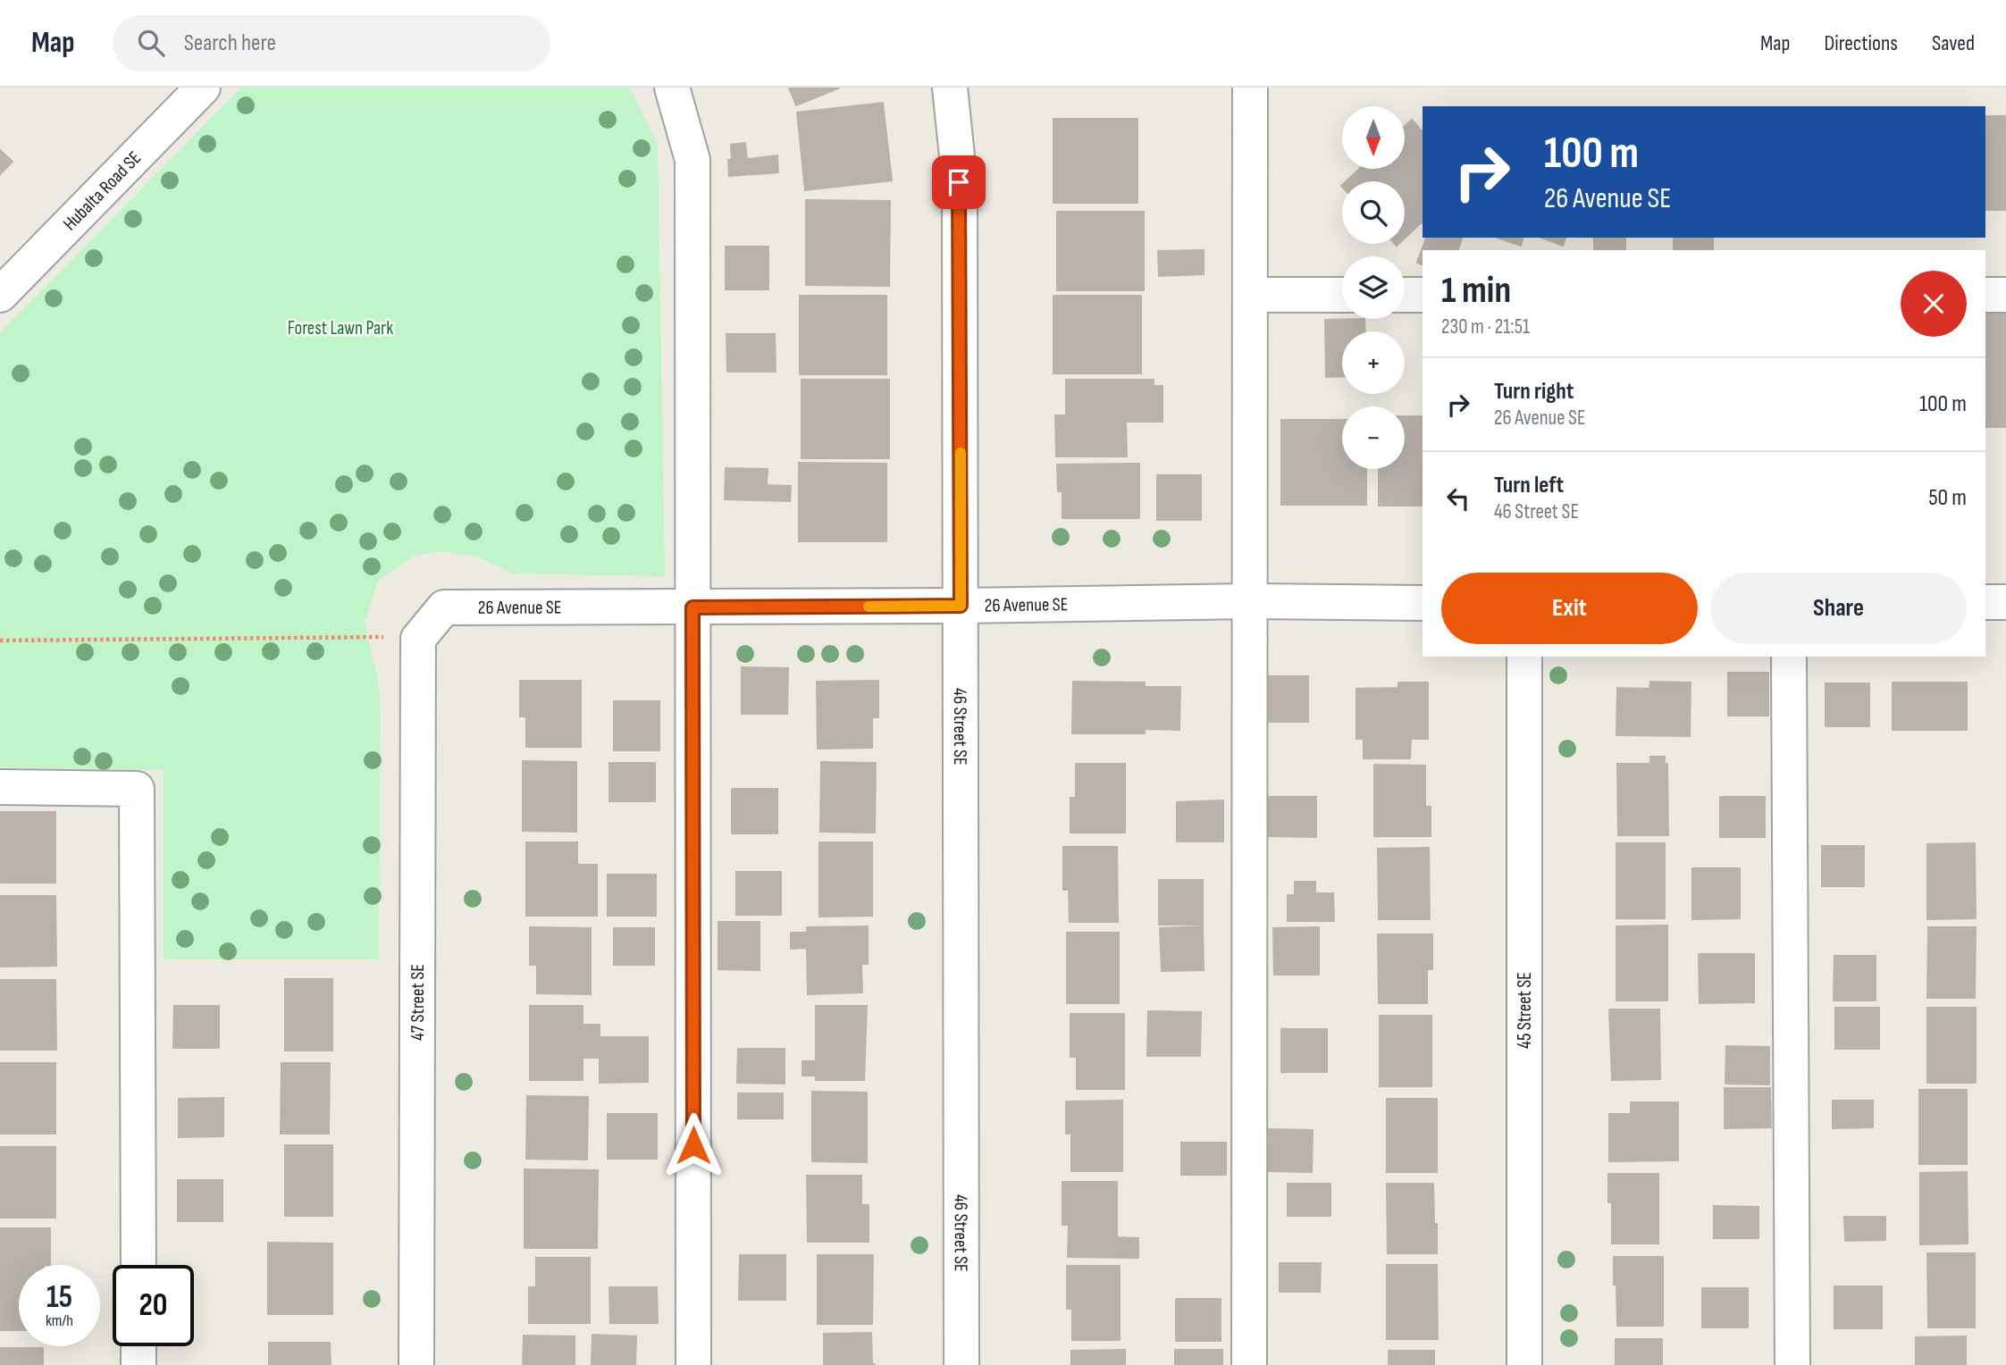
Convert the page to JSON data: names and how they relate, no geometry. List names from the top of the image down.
{
  "streets": {
    "street": [
      "Hubalta Road SE",
      "26 Avenue SE",
      "46 Street SE",
      "47 Street SE",
      "45 Street SE"
    ]
  },
  "crossings": [
    ["26 Avenue SE", "46 Street SE"],
    ["26 Avenue SE", "47 Street SE"]
  ],
  "parks": ["Forest Lawn Park"],
  "north": "bottom",
  "page": {
    "header": "Map",
    "search": "Search here",
    "nav": ["Map", "Directions", "Saved"],
    "map_buttons": ["+", "−"],
    "turn": ["100 m", "26 Avenue SE"],
    "heading": ["1 min", "230 m · 21:51"],
    "list": [
      {
        "name": "Turn right",
        "note": "26 Avenue SE",
        "value": "100 m"
      },
      {
        "name": "Turn left",
        "note": "46 Street SE",
        "value": "50 m"
      }
    ],
    "buttons": ["Exit", "Share"],
    "speed": "15 km/h",
    "limit": "20"
  }
}
